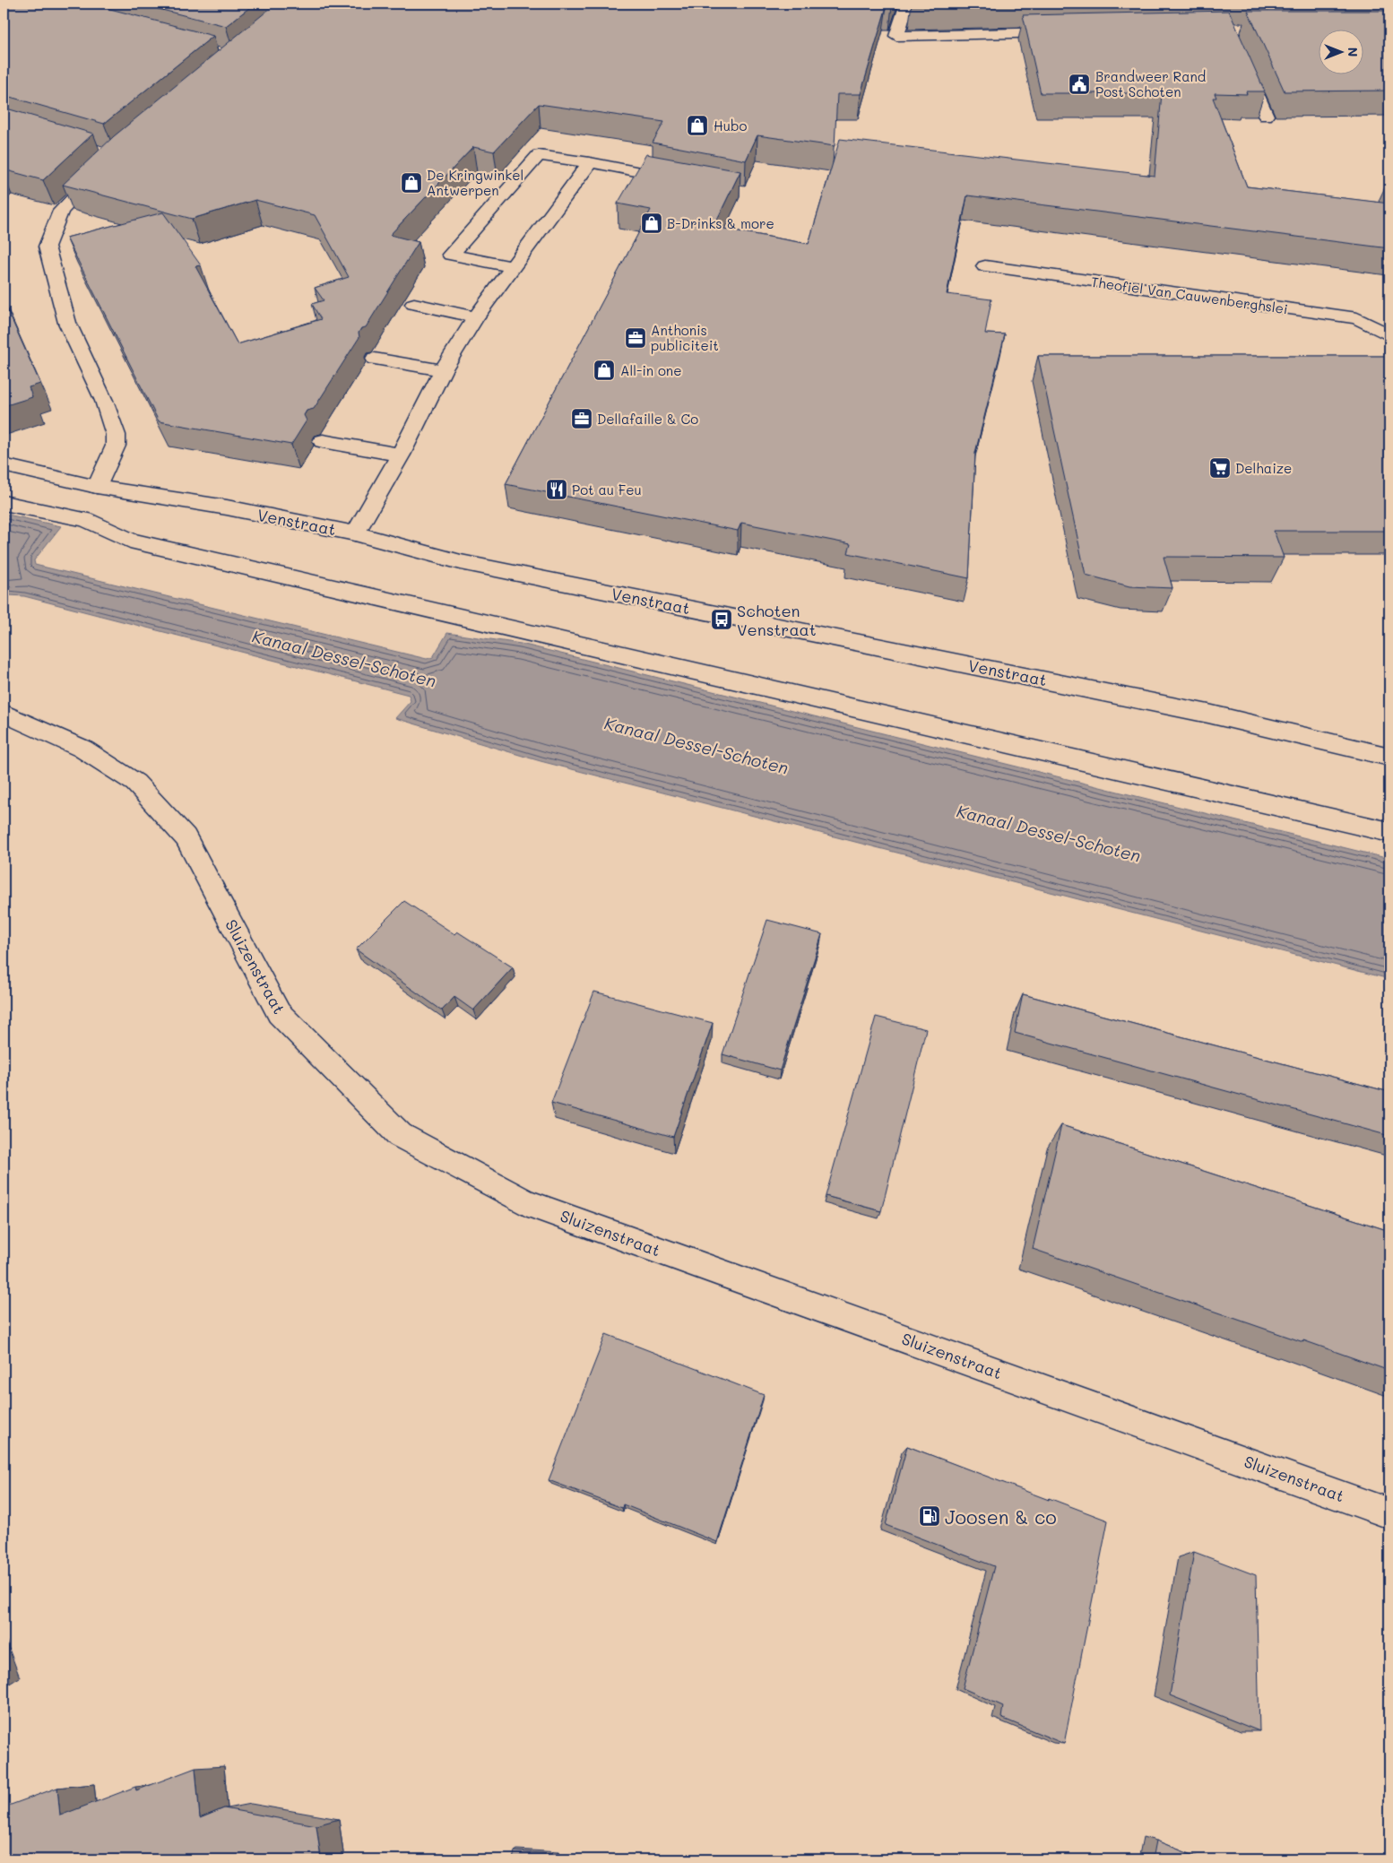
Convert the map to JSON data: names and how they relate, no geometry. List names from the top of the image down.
{
  "streets": {
    "street": ["Theofiel Van Cauwenberghslei", "Venstraat", "Sluizenstraat"]
  },
  "water": ["Kanaal Dessel-Schoten"],
  "places": {
    "public building": ["Brandweer Rand Post Schoten"],
    "shop": [
      "Hubo",
      "De Kringwinkel Antwerpen",
      "B-Drinks & more",
      "All-in one"
    ],
    "office": ["Anthonis publiciteit", "Dellafaille & Co"],
    "supermarket": ["Delhaize"],
    "restaurant": ["Pot au Feu"],
    "bus stop": ["Schoten Venstraat"],
    "fuel station": ["Joosen & co"]
  },
  "north": "right"
}
